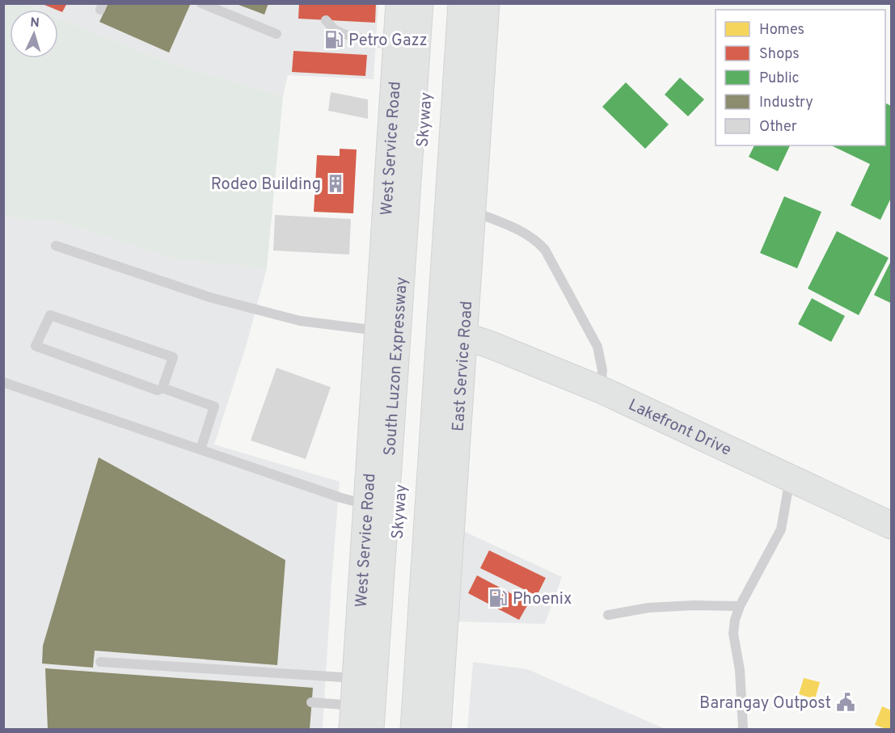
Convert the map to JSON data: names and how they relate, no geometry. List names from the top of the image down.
{
  "streets": {
    "main road": [
      "Skyway",
      "West Service Road",
      "South Luzon Expressway",
      "East Service Road",
      "Lakefront Drive"
    ]
  },
  "crossings": [
    ["East Service Road", "Lakefront Drive"]
  ],
  "places": {
    "fuel station": ["Petro Gazz", "Phoenix"],
    "building": ["Rodeo Building"],
    "public building": ["Barangay Outpost"]
  },
  "legend": [
    "Homes",
    "Shops",
    "Public",
    "Industry",
    "Other"
  ],
  "north": "top"
}
